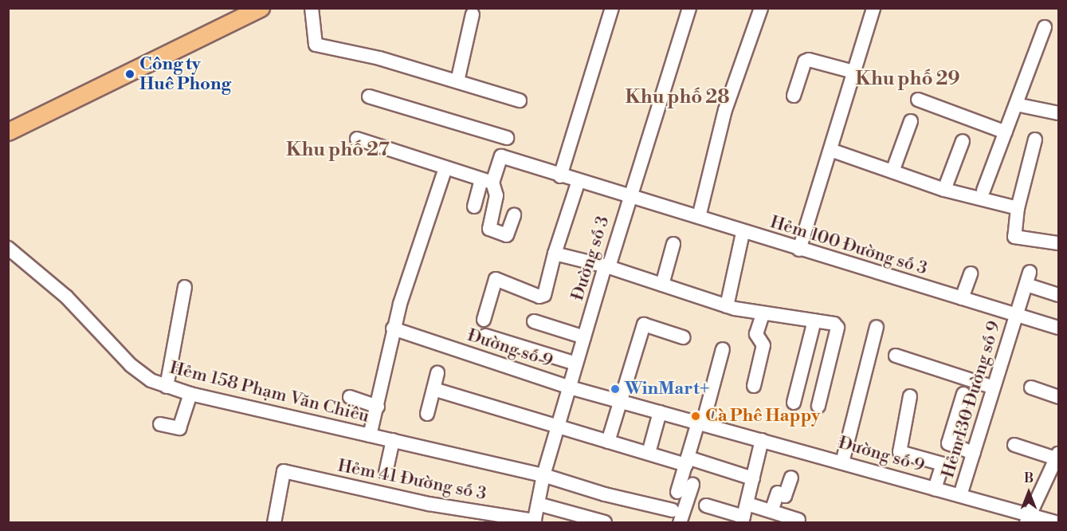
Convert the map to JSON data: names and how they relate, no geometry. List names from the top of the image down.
{
  "streets": {
    "street": [
      "Hẻm 100 Đường số 3",
      "Đường số 3",
      "Đường số 9",
      "Hẻm 158 Phạm Văn Chiêu",
      "Hẻm 130 Đường số 9",
      "Hẻm 41 Đường số 3"
    ]
  },
  "crossings": [
    ["Hẻm 100 Đường số 3", "Đường số 3"],
    ["Hẻm 100 Đường số 3", "Hẻm 130 Đường số 9"],
    ["Đường số 3", "Đường số 9"],
    ["Đường số 3", "Hẻm 158 Phạm Văn Chiêu"],
    ["Đường số 3", "Hẻm 41 Đường số 3"],
    ["Đường số 9", "Hẻm 130 Đường số 9"]
  ],
  "districts": ["Khu phố 29", "Khu phố 28", "Khu phố 27"],
  "places": ["Công ty Huê Phong", "WinMart+", "Cà Phê Happy"],
  "north": "top"
}
